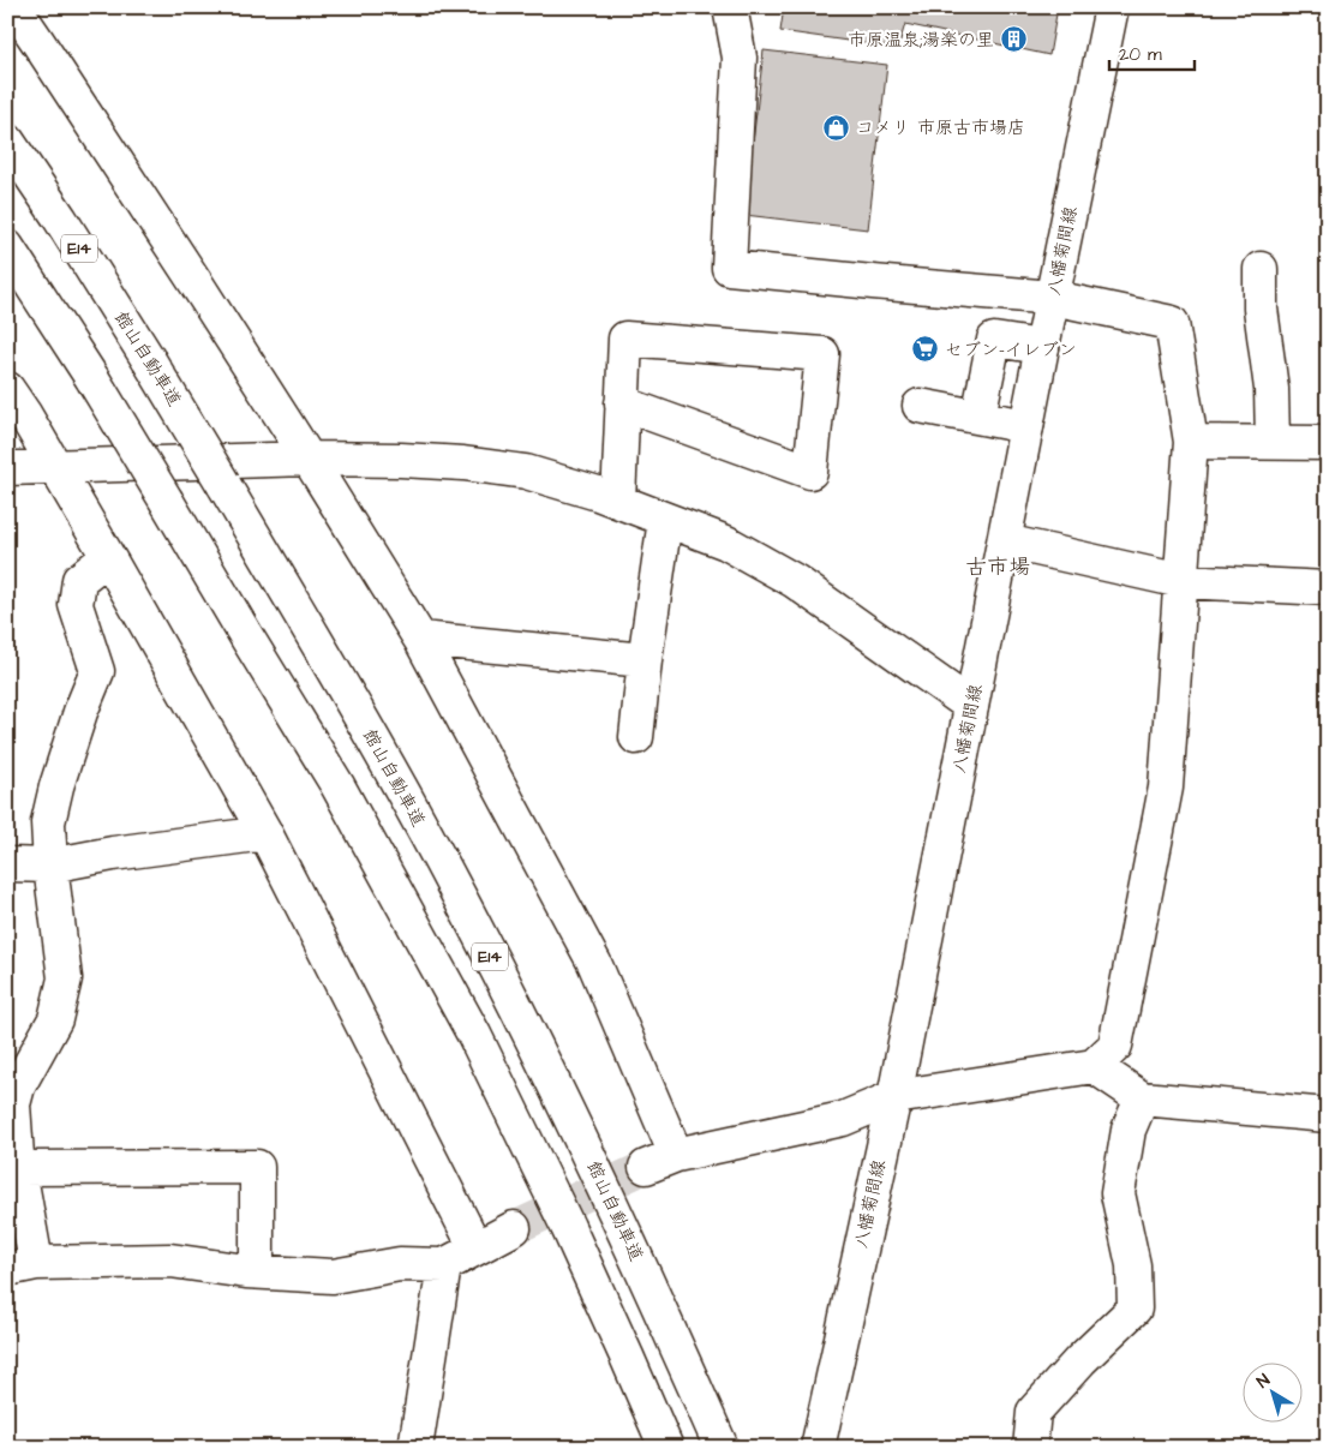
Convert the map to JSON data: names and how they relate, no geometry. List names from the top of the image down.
{
  "streets": {
    "main road": ["E14", "八幡菊間線", "館山自動車道"]
  },
  "districts": ["古市場"],
  "places": {
    "building": ["市原温泉;湯楽の里"],
    "shop": ["コメリ 市原古市場店"],
    "supermarket": ["セブン-イレブン"]
  },
  "scale_bar": "20 m",
  "north": "top left"
}
